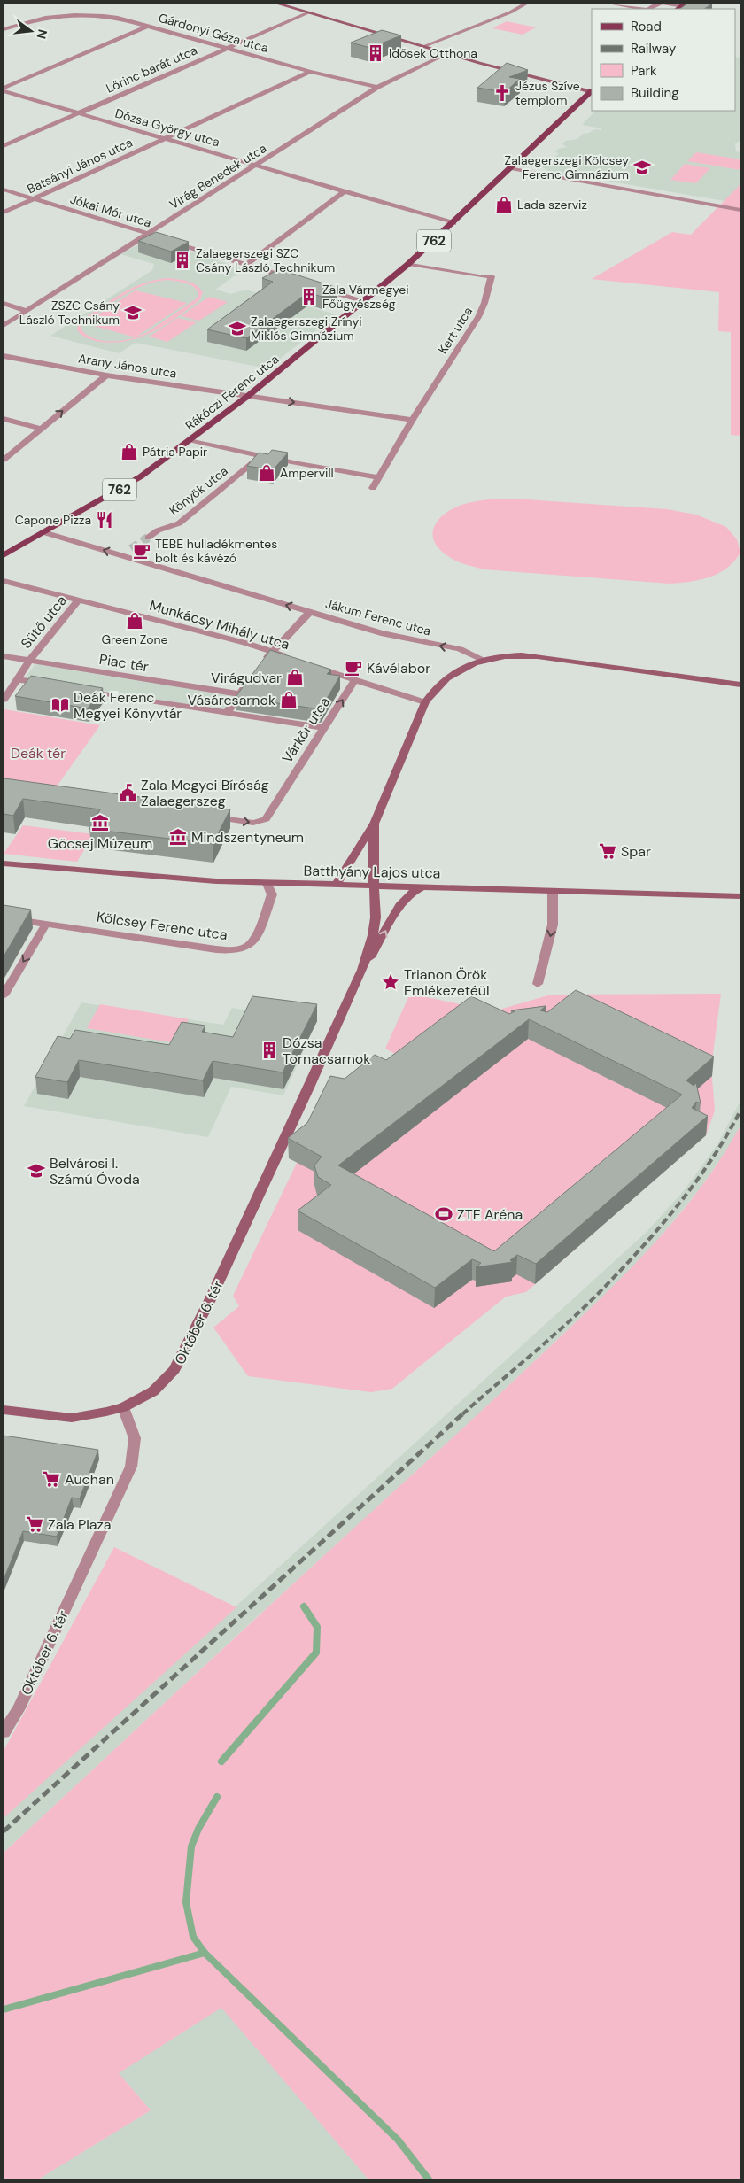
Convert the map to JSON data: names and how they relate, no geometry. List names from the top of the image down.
{
  "streets": {
    "main road": ["762", "Rákóczi Ferenc utca"],
    "street": [
      "Gárdonyi Géza utca",
      "Lőrinc barát utca",
      "Dózsa György utca",
      "Batsányi János utca",
      "Virág Benedek utca",
      "Jókai Mór utca",
      "Kert utca",
      "Arany János utca",
      "Könyök utca",
      "Jákum Ferenc utca",
      "Sütő utca",
      "Munkácsy Mihály utca",
      "Piac tér",
      "Várkör utca",
      "Batthyány Lajos utca",
      "Kölcsey Ferenc utca",
      "Október 6. tér"
    ]
  },
  "crossings": [
    ["Gárdonyi Géza utca", "Lőrinc barát utca"],
    ["Gárdonyi Géza utca", "Batsányi János utca"],
    ["Gárdonyi Géza utca", "Virág Benedek utca"],
    ["Lőrinc barát utca", "Dózsa György utca"],
    ["Dózsa György utca", "Batsányi János utca"],
    ["Dózsa György utca", "Virág Benedek utca"],
    ["Dózsa György utca", "Rákóczi Ferenc utca"],
    ["Batsányi János utca", "Jókai Mór utca"],
    ["Virág Benedek utca", "Jókai Mór utca"],
    ["Kert utca", "Rákóczi Ferenc utca"],
    ["Kert utca", "Könyök utca"],
    ["Arany János utca", "Rákóczi Ferenc utca"],
    ["Rákóczi Ferenc utca", "Könyök utca"],
    ["Rákóczi Ferenc utca", "Jákum Ferenc utca"],
    ["Sütő utca", "Munkácsy Mihály utca"],
    ["Sütő utca", "Piac tér"],
    ["Munkácsy Mihály utca", "Várkör utca"],
    ["Batthyány Lajos utca", "Kölcsey Ferenc utca"],
    ["Batthyány Lajos utca", "Október 6. tér"]
  ],
  "one_way": ["Jákum Ferenc utca"],
  "parks": ["Deák tér"],
  "places": {
    "building": [
      "Idősek Otthona",
      "Zalaegerszegi SZC Csány László Technikum",
      "Zala Vármegyei Főügyészség",
      "Dózsa Tornacsarnok"
    ],
    "church": ["Jézus Szíve templom"],
    "school or university": [
      "Zalaegerszegi Kölcsey Ferenc Gimnázium",
      "ZSZC Csány László Technikum",
      "Zalaegerszegi Zrínyi Miklós Gimnázium",
      "Belvárosi I. Számú Óvoda"
    ],
    "shop": [
      "Lada szerviz",
      "Pátria Papir",
      "Ampervill",
      "Green Zone",
      "Virágudvar",
      "Vásárcsarnok"
    ],
    "restaurant": ["Capone Pizza"],
    "cafe": ["TEBE hulladékmentes bolt és kávézó", "Kávélabor"],
    "library": ["Deák Ferenc Megyei Könyvtár"],
    "public building": ["Zala Megyei Bíróság Zalaegerszeg"],
    "museum": ["Göcsej Múzeum", "Mindszentyneum"],
    "supermarket": ["Spar", "Auchan", "Zala Plaza"],
    "place": ["Trianon Örök Emlékezetéül"],
    "sports": ["ZTE Aréna"]
  },
  "legend": [
    "Road",
    "Railway",
    "Park",
    "Building"
  ],
  "north": "right"
}
